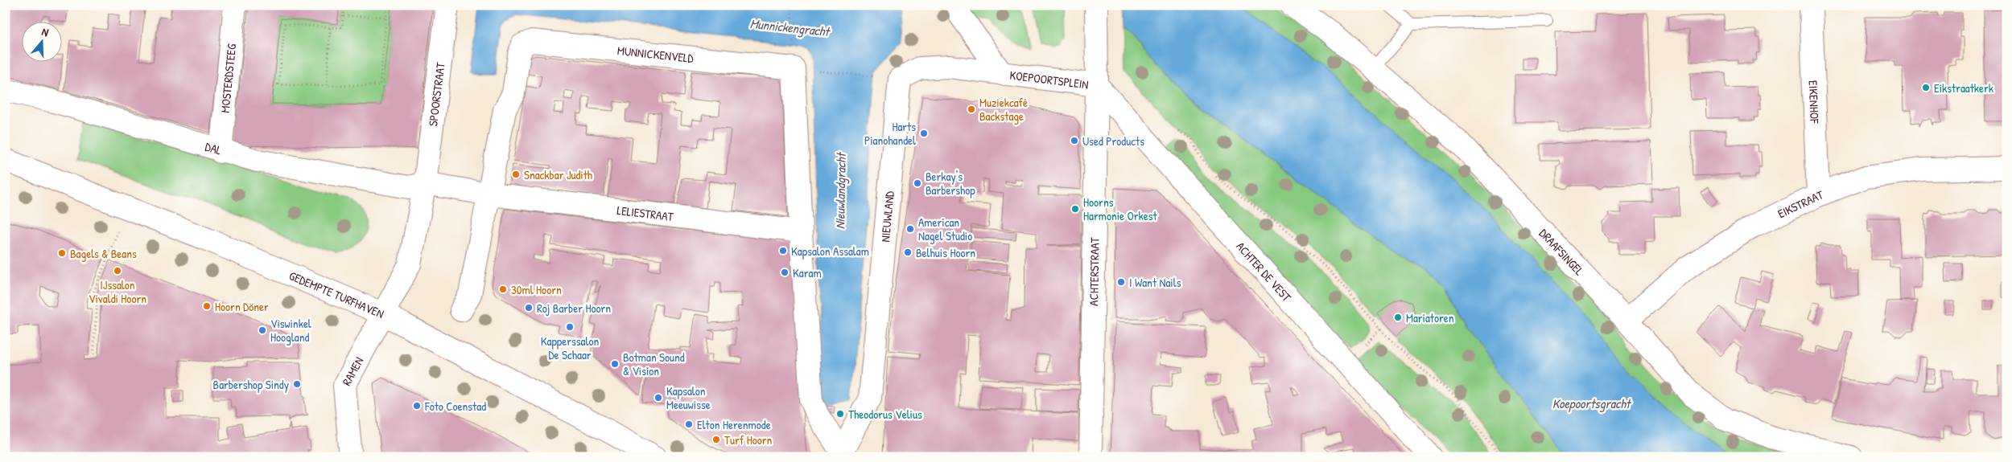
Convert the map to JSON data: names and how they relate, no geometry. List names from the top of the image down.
{
  "streets": {
    "street": [
      "MUNNICKENVELD",
      "MOSTERDSTEEG",
      "KOEPOORTSPLEIN",
      "SPOORSTRAAT",
      "EIKENHOF",
      "DAL",
      "EIKSTRAAT",
      "LELIESTRAAT",
      "NIEUWLAND",
      "DRAAFSINGEL",
      "ACHTERSTRAAT",
      "ACHTER DE VEST",
      "GEDEMPTE TURFHAVEN",
      "RAMEN"
    ]
  },
  "crossings": [
    ["MUNNICKENVELD", "LELIESTRAAT"],
    ["MUNNICKENVELD", "NIEUWLAND"],
    ["MOSTERDSTEEG", "DAL"],
    ["KOEPOORTSPLEIN", "NIEUWLAND"],
    ["KOEPOORTSPLEIN", "ACHTERSTRAAT"],
    ["KOEPOORTSPLEIN", "ACHTER DE VEST"],
    ["SPOORSTRAAT", "DAL"],
    ["SPOORSTRAAT", "GEDEMPTE TURFHAVEN"],
    ["SPOORSTRAAT", "RAMEN"],
    ["EIKENHOF", "EIKSTRAAT"],
    ["EIKSTRAAT", "DRAAFSINGEL"],
    ["LELIESTRAAT", "NIEUWLAND"],
    ["ACHTERSTRAAT", "ACHTER DE VEST"],
    ["GEDEMPTE TURFHAVEN", "RAMEN"]
  ],
  "water": ["Munnickengracht", "Nieuwlandgracht", "Koepoortsgracht"],
  "places": [
    "Eikstraatkerk",
    "Muziekcafé Backstage",
    "Harts Pianohandel",
    "Used Products",
    "Snackbar Judith",
    "Berkay's Barbershop",
    "Hoorns Harmonie Orkest",
    "American Nagel Studio",
    "Kapsalon Assalam",
    "Belhuis Hoorn",
    "Bagels & Beans",
    "IJssalon Vivaldi Hoorn",
    "Karam",
    "I Want Nails",
    "30ml Hoorn",
    "Hoorn Döner",
    "Roj Barber Hoorn",
    "Mariatoren",
    "Kapperssalon De Schaar",
    "Viswinkel Hoogland",
    "Botman Sound & Vision",
    "Barbershop Sindy",
    "Kapsalon Meeuwisse",
    "Foto Coenstad",
    "Theodorus Velius",
    "Elton Herenmode",
    "Turf Hoorn"
  ],
  "north": "top"
}
